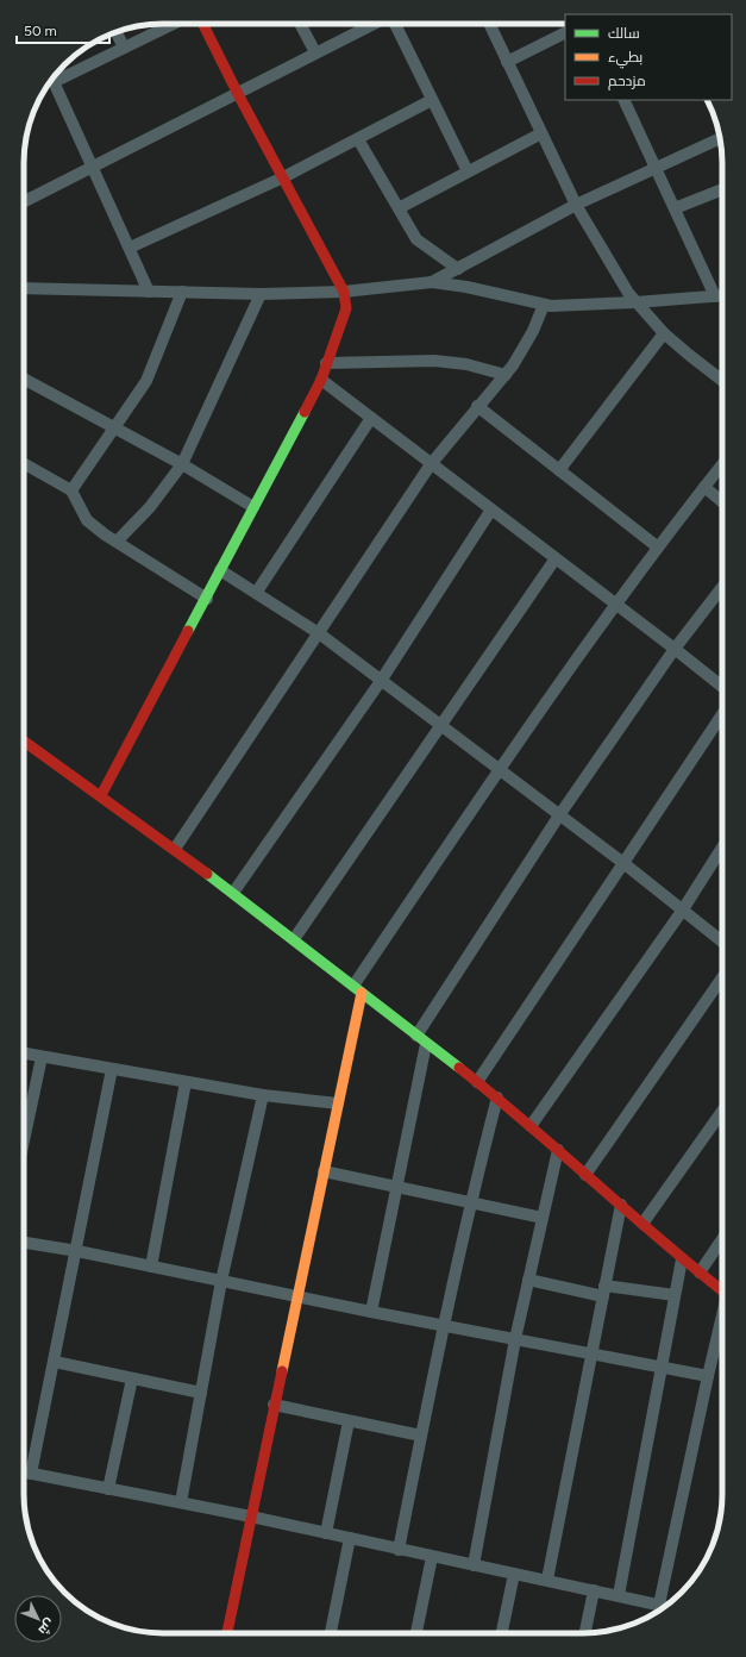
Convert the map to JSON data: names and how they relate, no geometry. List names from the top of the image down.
{
  "legend": ["سالك", "بطيء", "مزدحم"],
  "scale_bar": "50 m",
  "north": "bottom right"
}
